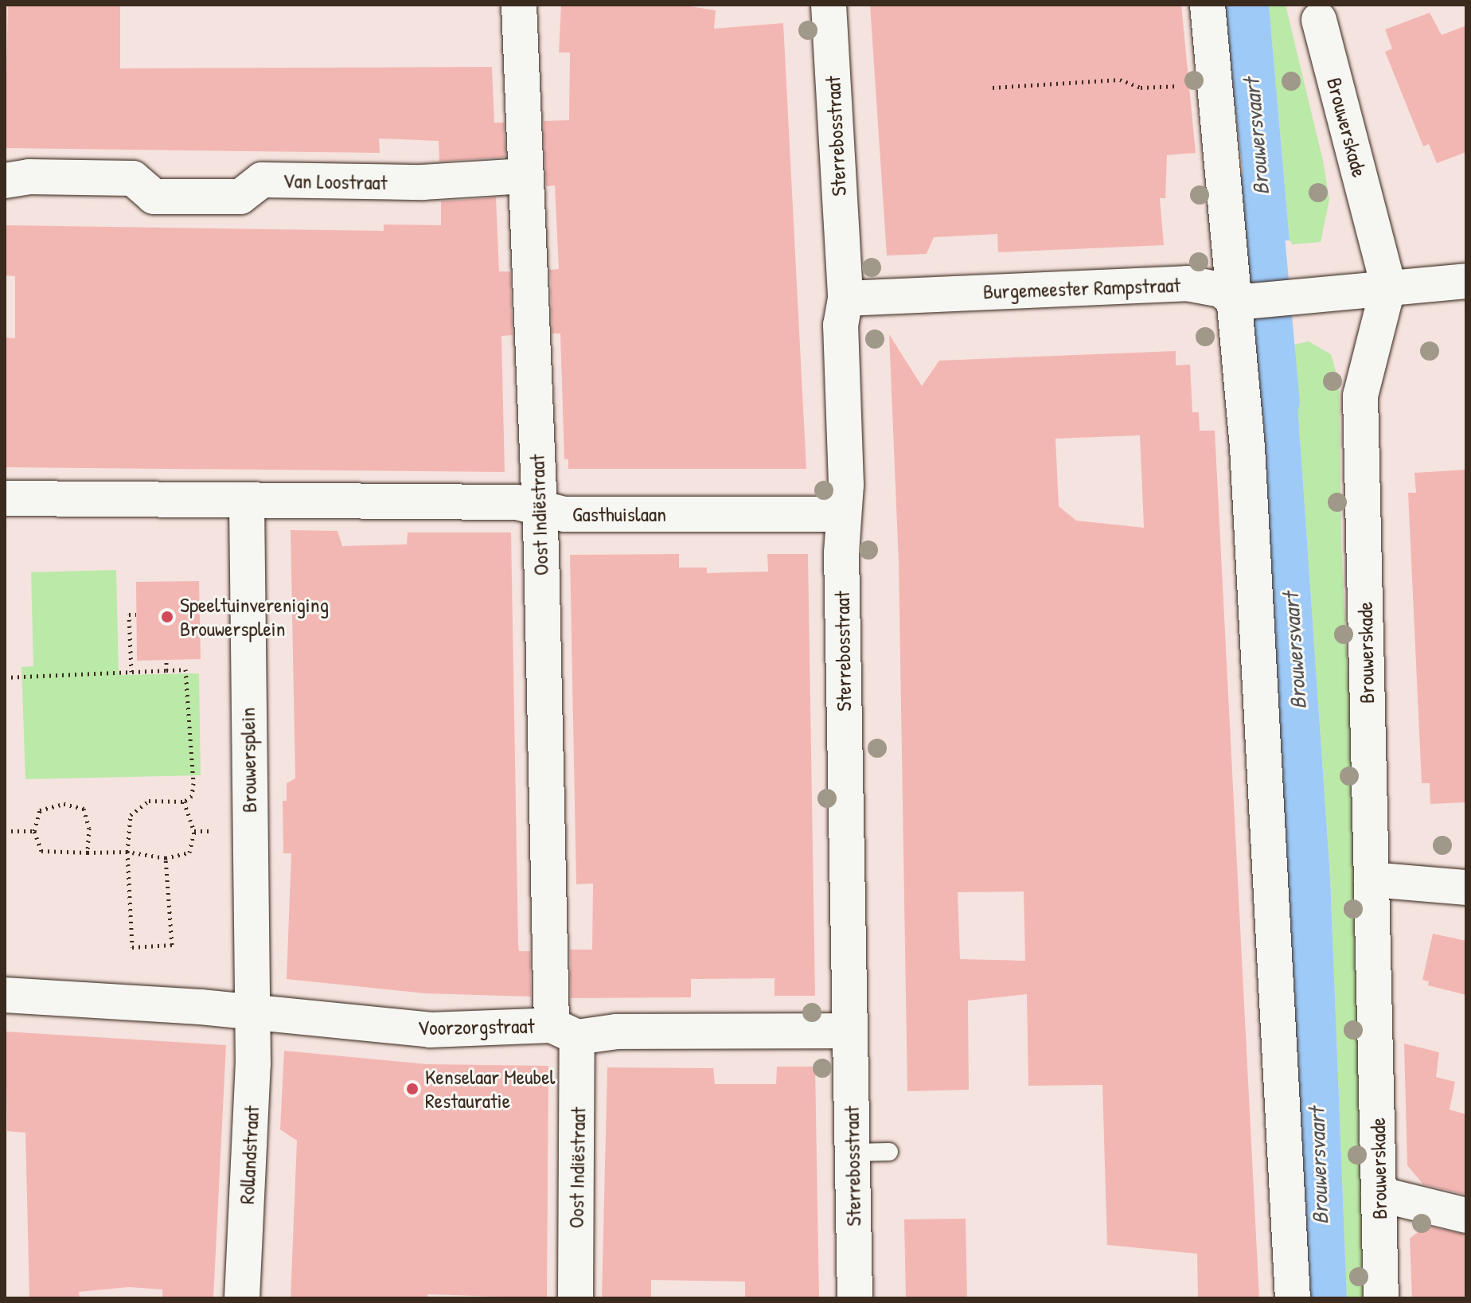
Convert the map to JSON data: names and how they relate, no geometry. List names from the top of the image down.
{
  "streets": {
    "street": [
      "Brouwerskade",
      "Sterrebosstraat",
      "Van Loostraat",
      "Burgemeester Rampstraat",
      "Gasthuislaan",
      "Oost Indiëstraat",
      "Brouwersplein",
      "Voorzorgstraat",
      "Rollandstraat"
    ]
  },
  "crossings": [
    ["Sterrebosstraat", "Burgemeester Rampstraat"],
    ["Sterrebosstraat", "Gasthuislaan"],
    ["Sterrebosstraat", "Voorzorgstraat"],
    ["Van Loostraat", "Oost Indiëstraat"],
    ["Gasthuislaan", "Oost Indiëstraat"],
    ["Gasthuislaan", "Brouwersplein"],
    ["Oost Indiëstraat", "Voorzorgstraat"],
    ["Brouwersplein", "Voorzorgstraat"],
    ["Brouwersplein", "Rollandstraat"],
    ["Voorzorgstraat", "Rollandstraat"]
  ],
  "water": ["Brouwersvaart"],
  "places": ["Speeltuinvereniging Brouwersplein", "Kenselaar Meubel Restauratie"]
}
